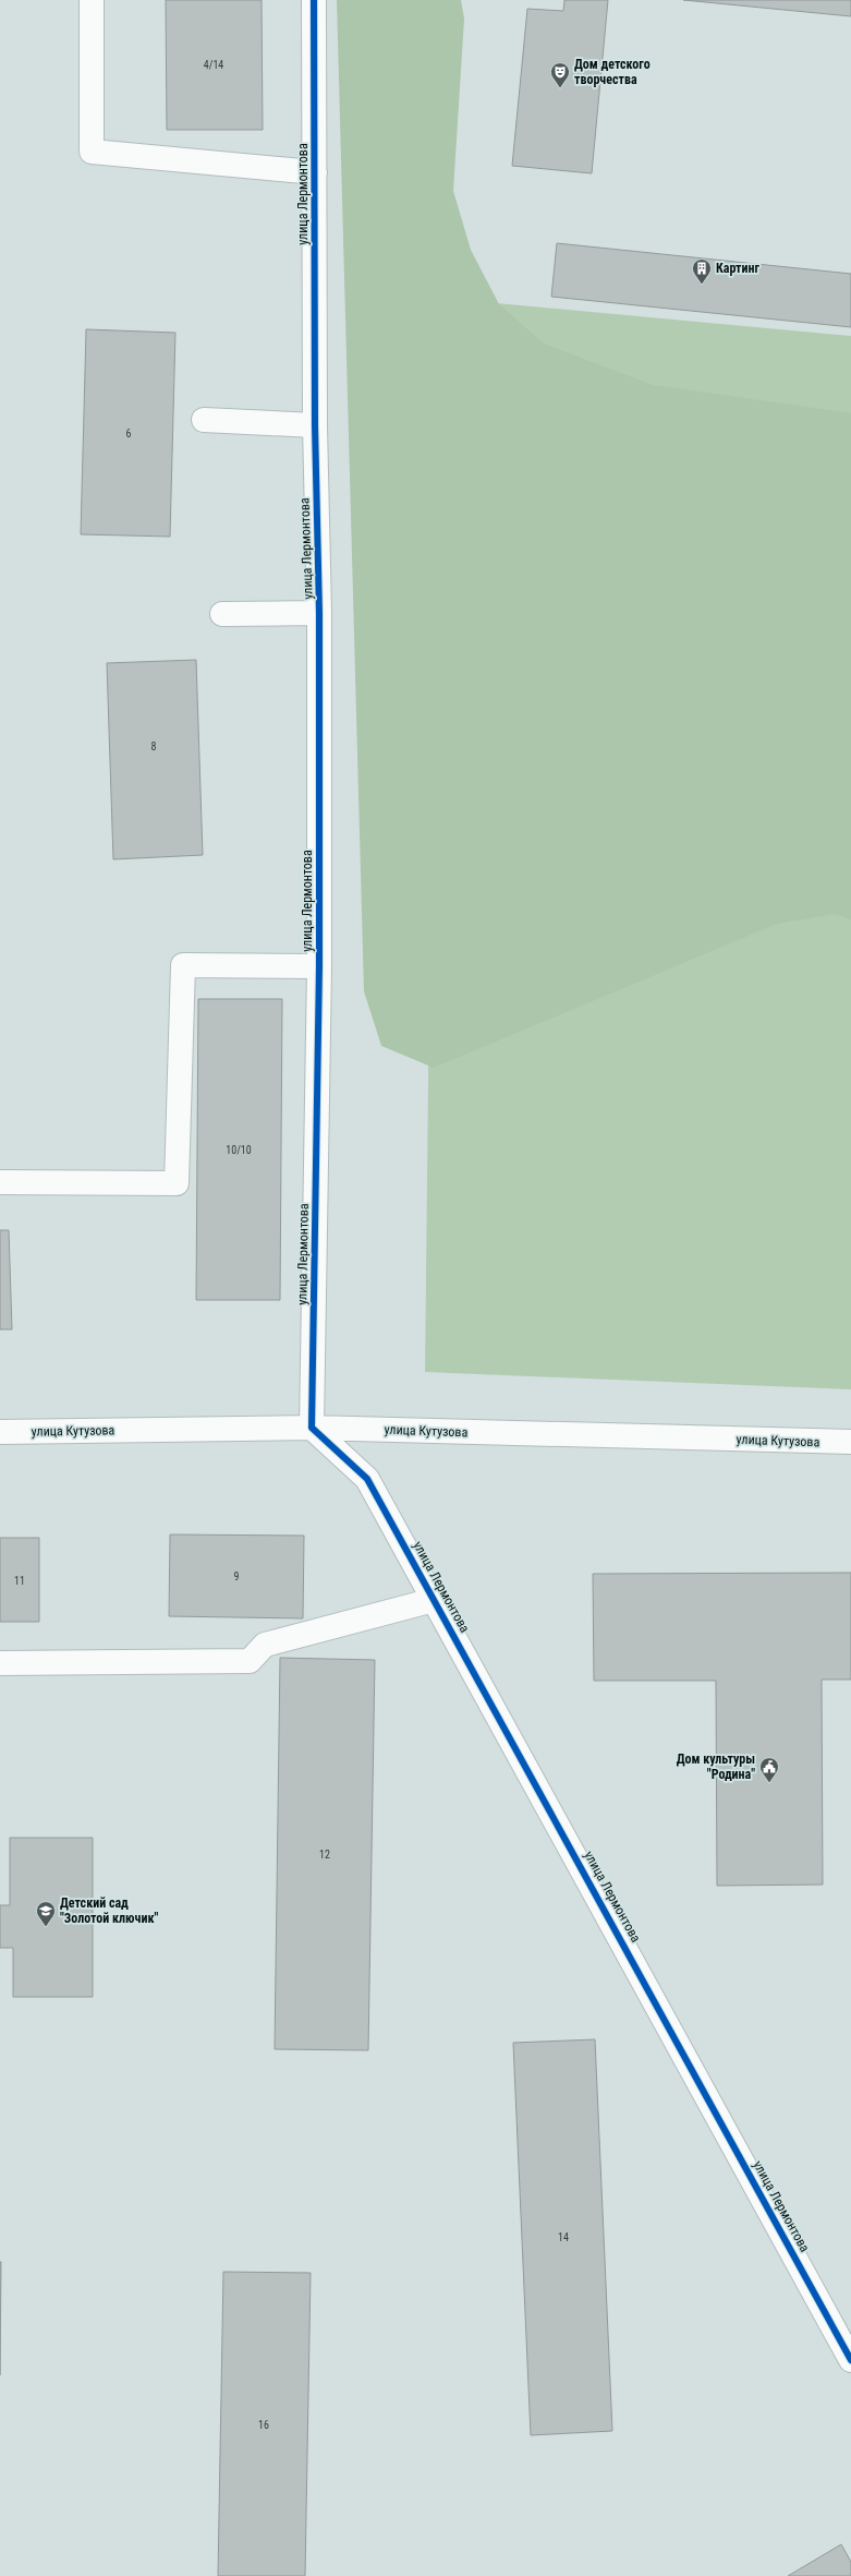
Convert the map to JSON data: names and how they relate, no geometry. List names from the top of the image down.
{
  "streets": {
    "street": ["улица Лермонтова", "улица Кутузова"]
  },
  "crossings": [
    ["улица Лермонтова", "улица Кутузова"]
  ],
  "places": {
    "theatre": ["Дом детского творчества"],
    "building": ["Картинг"],
    "public building": ["Дом культуры \"Родина\""],
    "school or university": ["Детский сад \"Золотой ключик\""]
  },
  "house_numbers": [
    "4/14",
    "6",
    "8",
    "10/10",
    "9",
    "11",
    "12",
    "14",
    "16"
  ]
}
